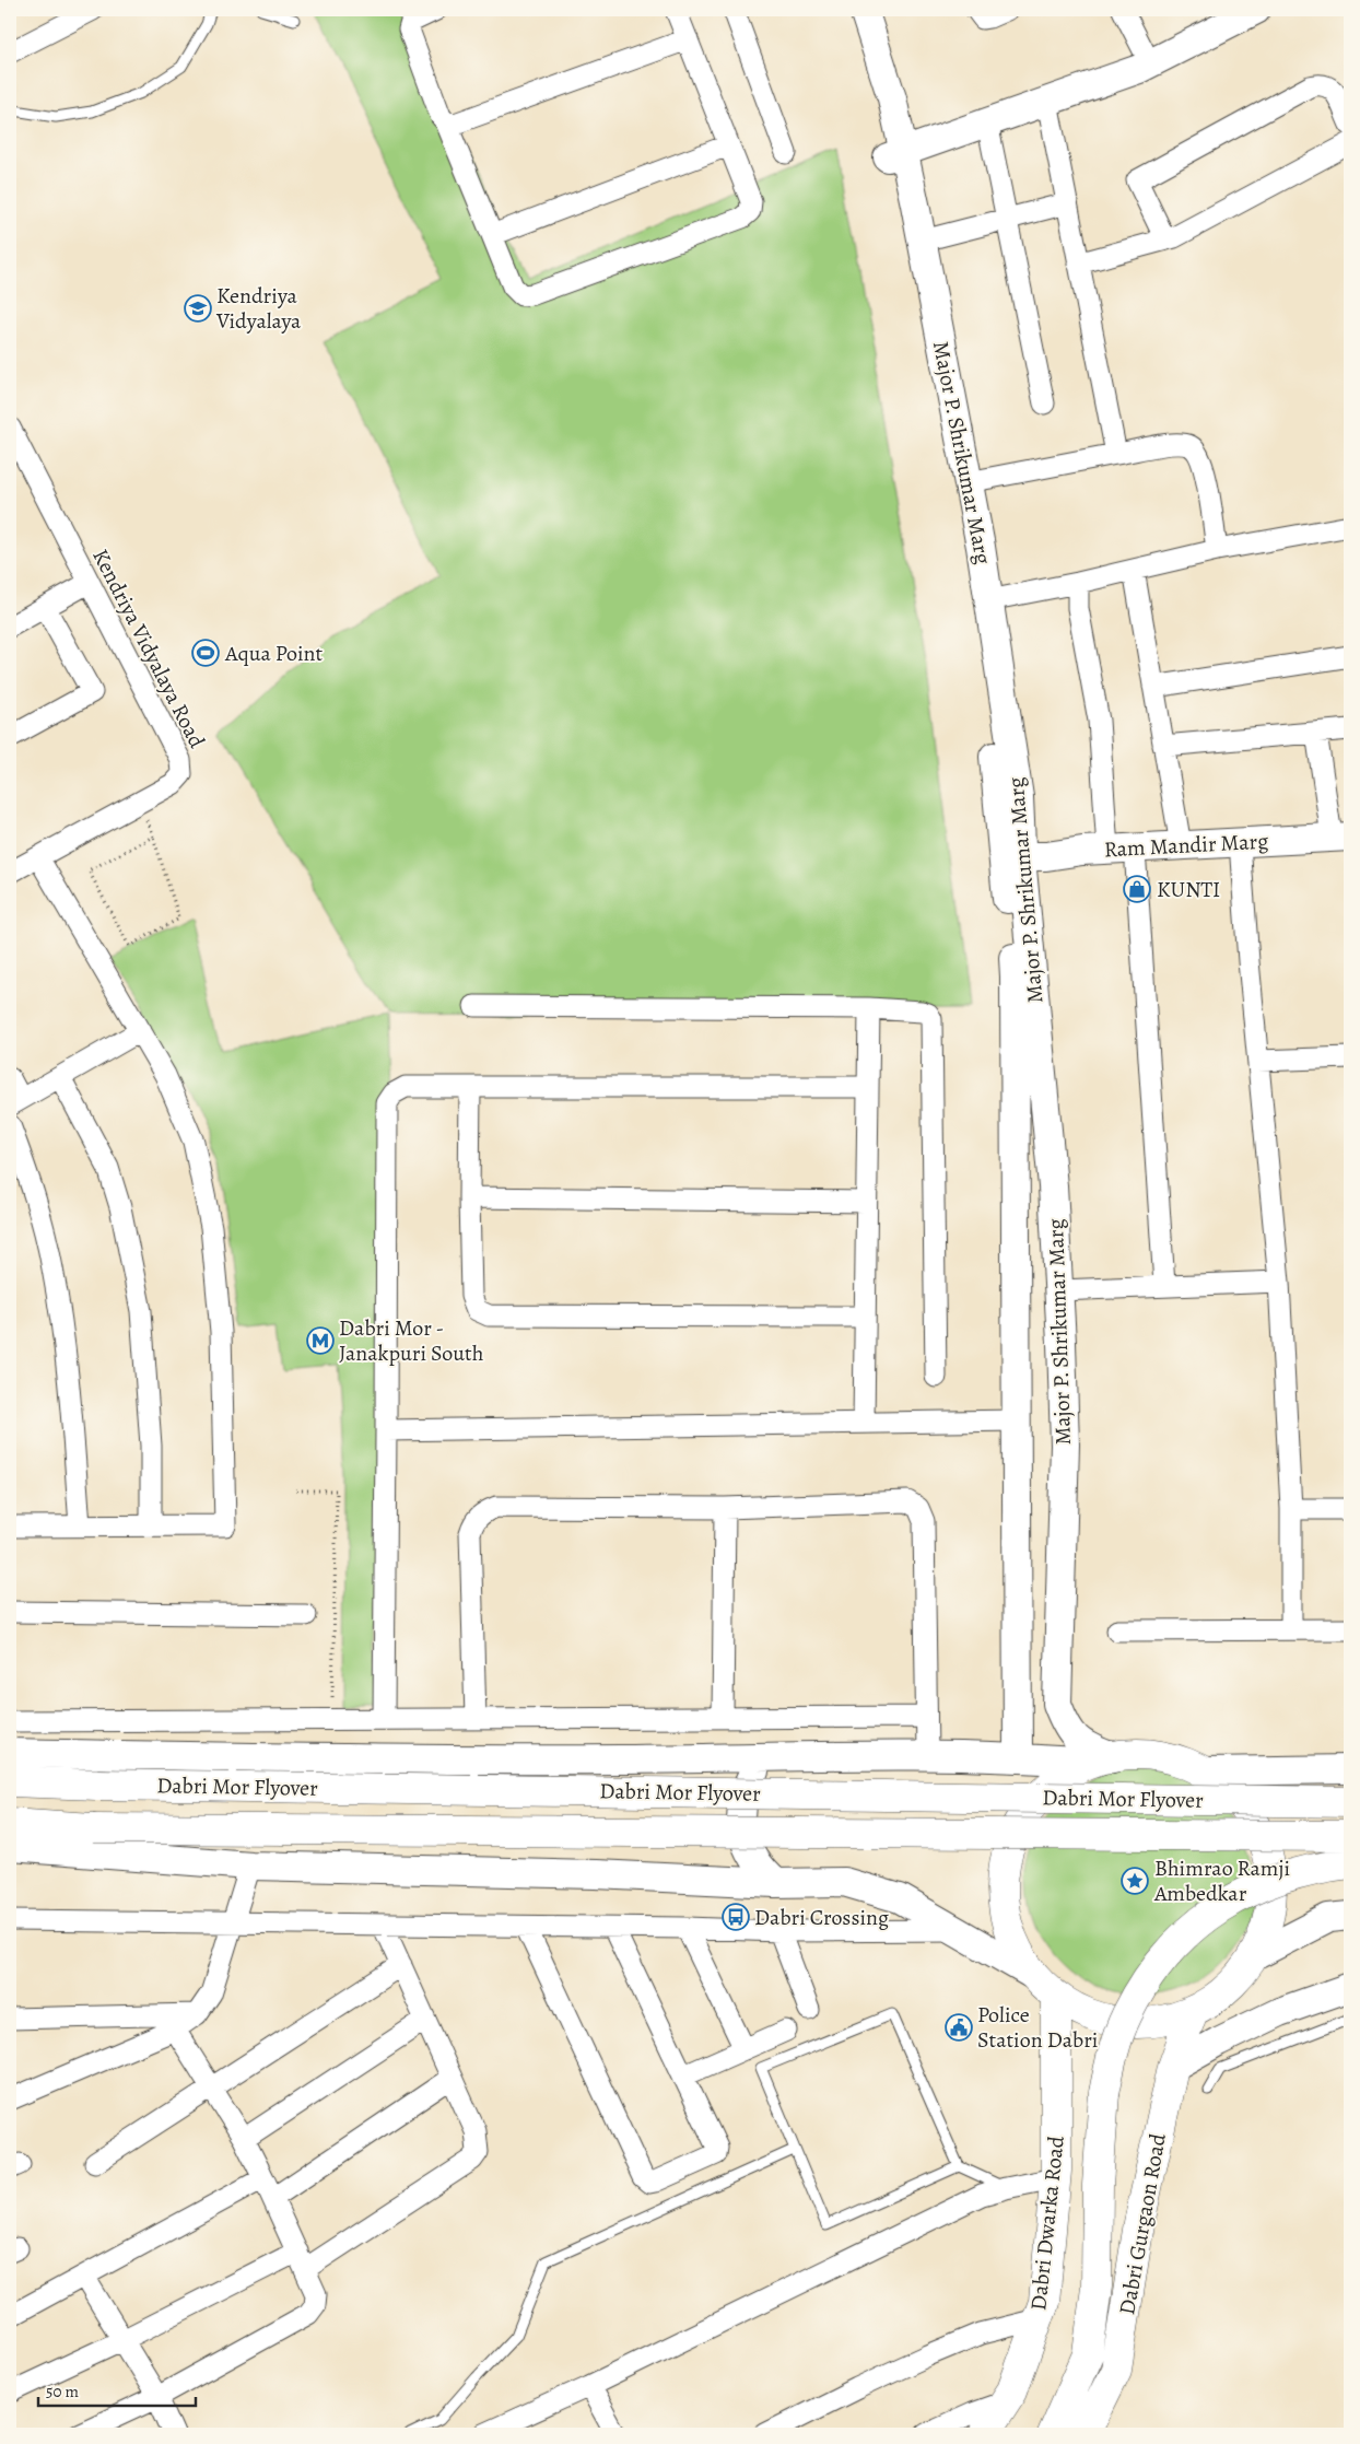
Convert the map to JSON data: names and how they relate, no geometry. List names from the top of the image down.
{
  "streets": {
    "main road": ["Dabri Mor Flyover", "Dabri Dwarka Road", "Dabri Gurgaon Road"],
    "street": ["Major P. Shrikumar Marg", "Kendriya Vidyalaya Road", "Ram Mandir Marg"]
  },
  "crossings": [
    ["Major P. Shrikumar Marg", "Ram Mandir Marg"]
  ],
  "places": {
    "school or university": ["Kendriya Vidyalaya"],
    "sports": ["Aqua Point"],
    "shop": ["KUNTI"],
    "metro station": ["Dabri Mor - Janakpuri South"],
    "place": ["Bhimrao Ramji Ambedkar"],
    "bus stop": ["Dabri Crossing"],
    "public building": ["Police Station Dabri"]
  },
  "scale_bar": "50 m"
}
